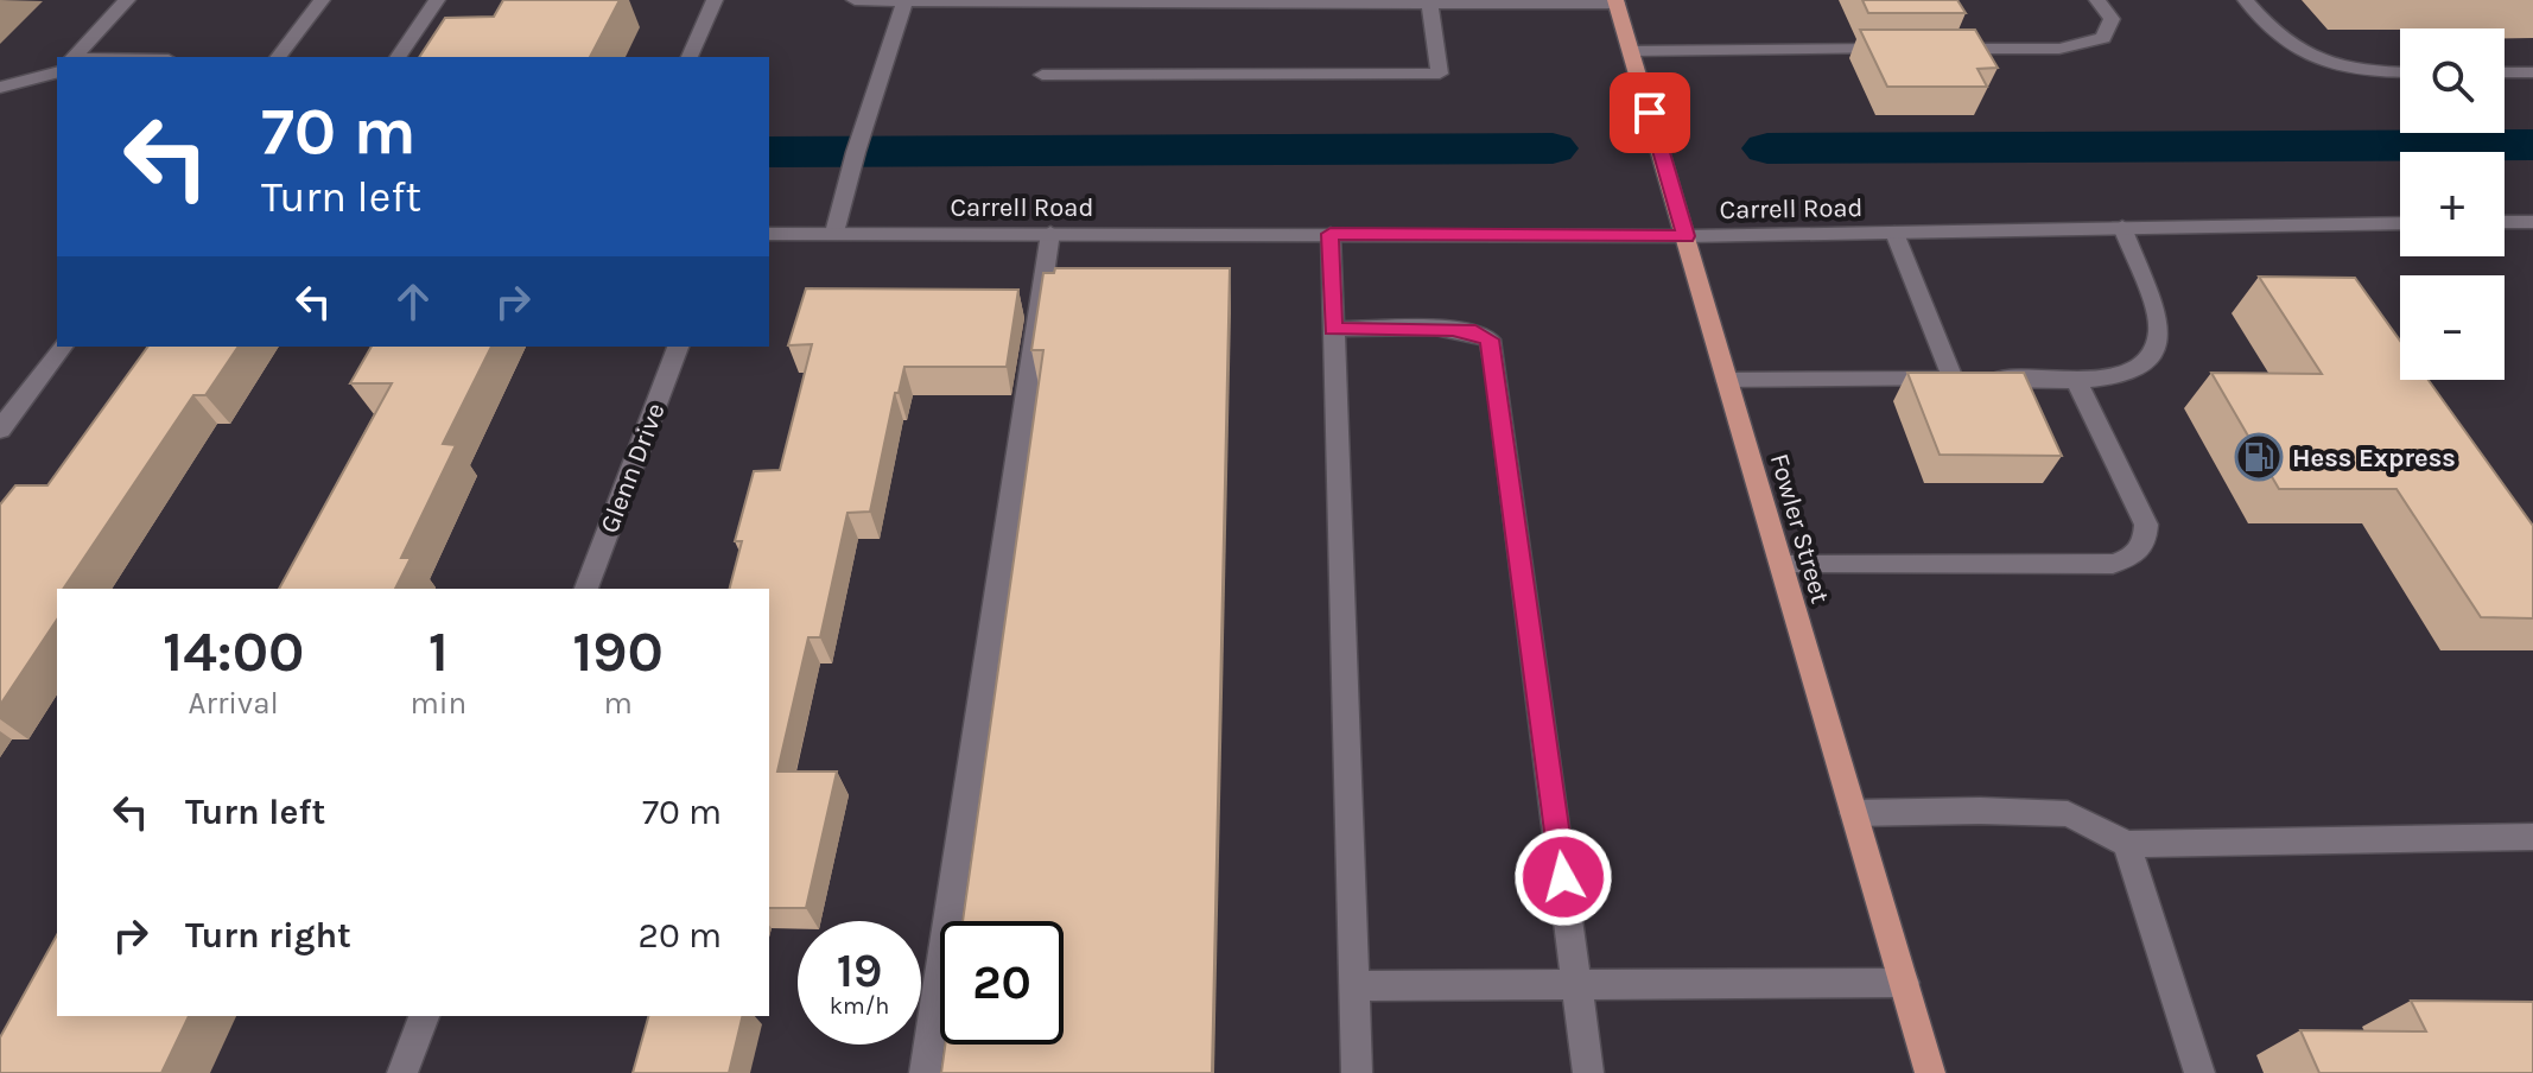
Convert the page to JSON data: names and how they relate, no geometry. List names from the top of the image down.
{
  "streets": {
    "main road": ["Fowler Street"],
    "street": ["Carrell Road", "Glenn Drive"]
  },
  "crossings": [
    ["Carrell Road", "Fowler Street"]
  ],
  "places": {
    "fuel station": ["Hess Express"]
  },
  "page": {
    "map_buttons": ["+", "−"],
    "turn": ["70 m", "Turn left"],
    "eta": [
      "14:00",
      "Arrival",
      "1",
      "min",
      "190",
      "m"
    ],
    "list": [
      {
        "name": "Turn left",
        "value": "70 m"
      },
      {
        "name": "Turn right",
        "value": "20 m"
      }
    ],
    "speed": "19 km/h",
    "limit": "20"
  }
}
